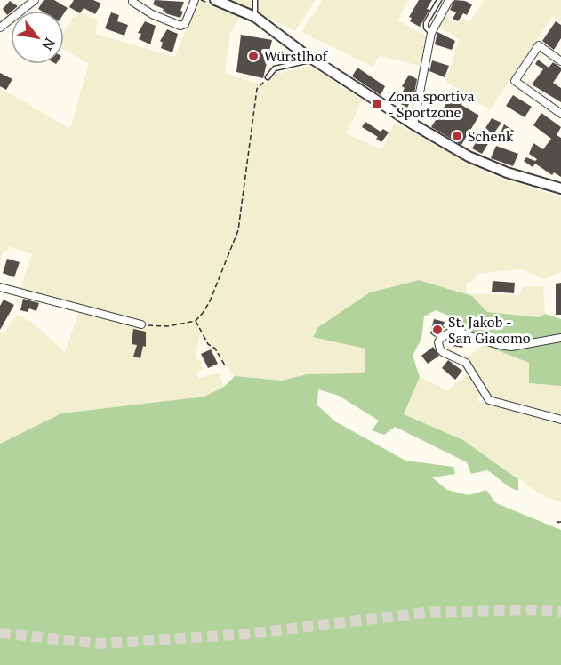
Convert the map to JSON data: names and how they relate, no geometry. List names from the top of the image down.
{
  "places": {
    "other": ["Würstlhof", "Schenk", "St. Jakob - San Giacomo"],
    "transit": ["Zona sportiva - Sportzone"]
  },
  "north": "bottom right"
}
